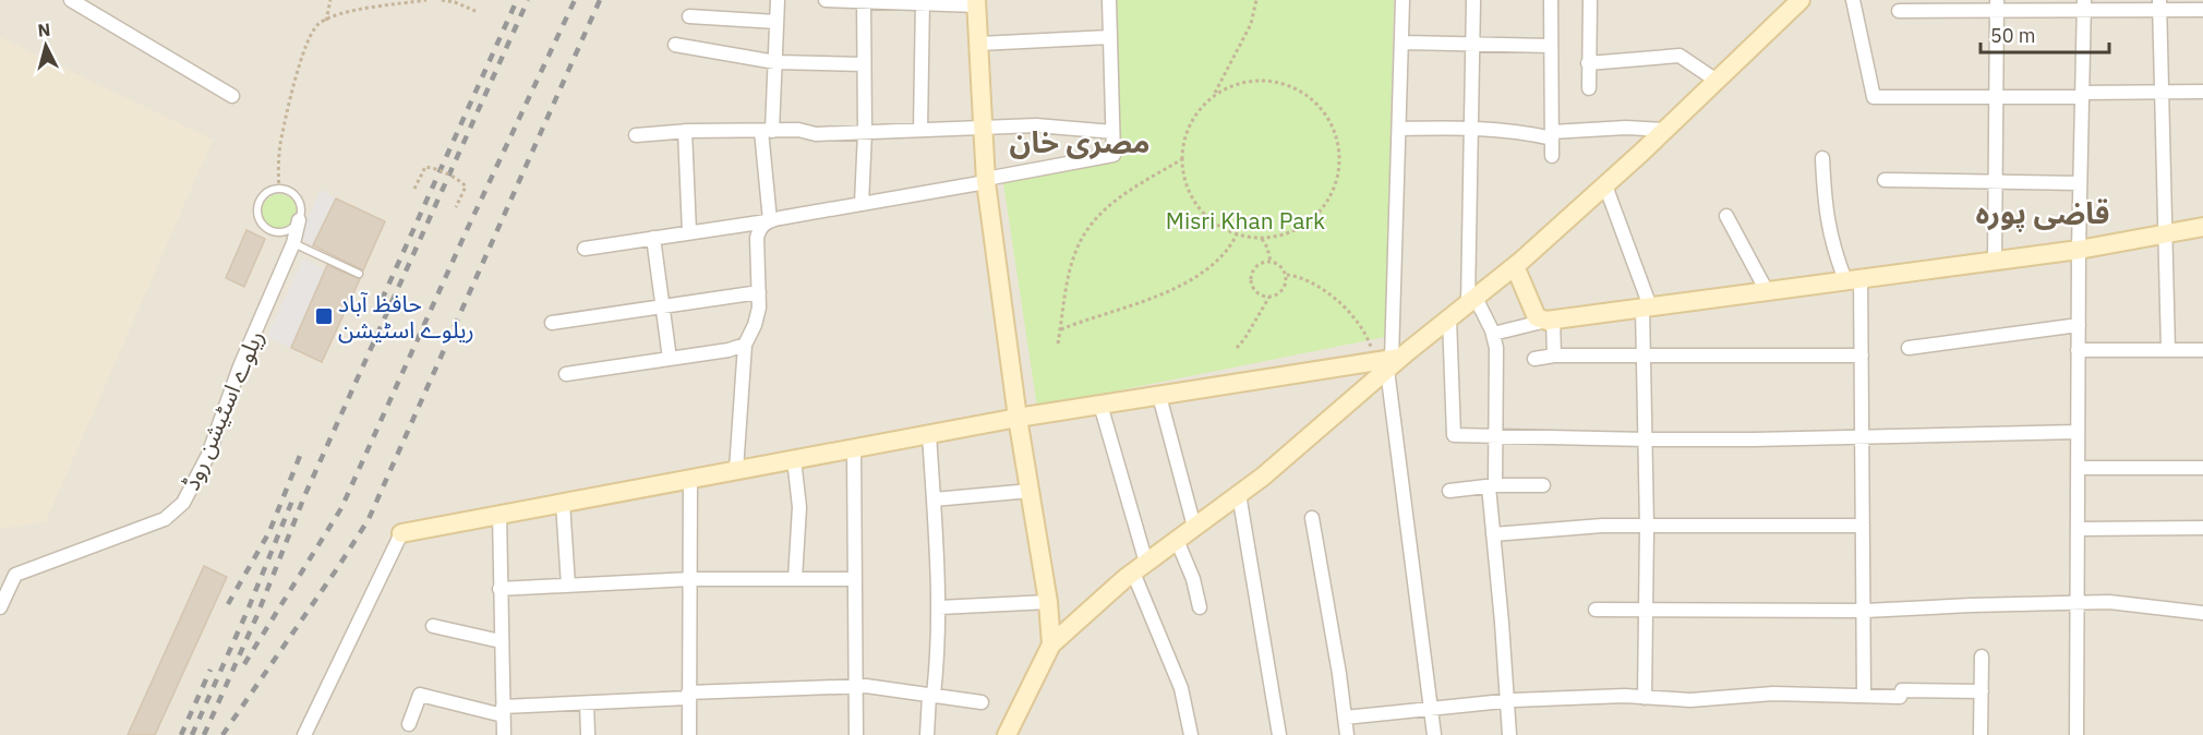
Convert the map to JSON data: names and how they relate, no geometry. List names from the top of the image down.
{
  "streets": {
    "street": ["ریلوے اسٹیشن روڈ"]
  },
  "districts": ["مصری خان", "قاضی پورہ"],
  "parks": ["Misri Khan Park"],
  "places": {
    "transit": ["حافظ آباد ریلوے اسٹیشن"]
  },
  "scale_bar": "50 m",
  "north": "top"
}
